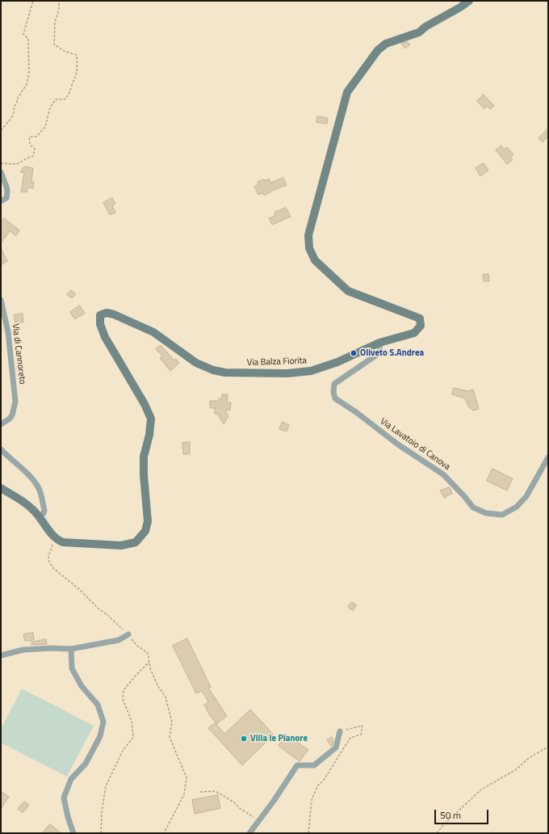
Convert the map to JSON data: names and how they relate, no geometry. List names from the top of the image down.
{
  "streets": {
    "street": ["Via di Cannoreto", "Via Balza Fiorita", "Via Lavatoio di Canova"]
  },
  "crossings": [
    ["Via Balza Fiorita", "Via Lavatoio di Canova"]
  ],
  "places": ["Oliveto S.Andrea", "Villa le Pianore"],
  "scale_bar": "50 m"
}
